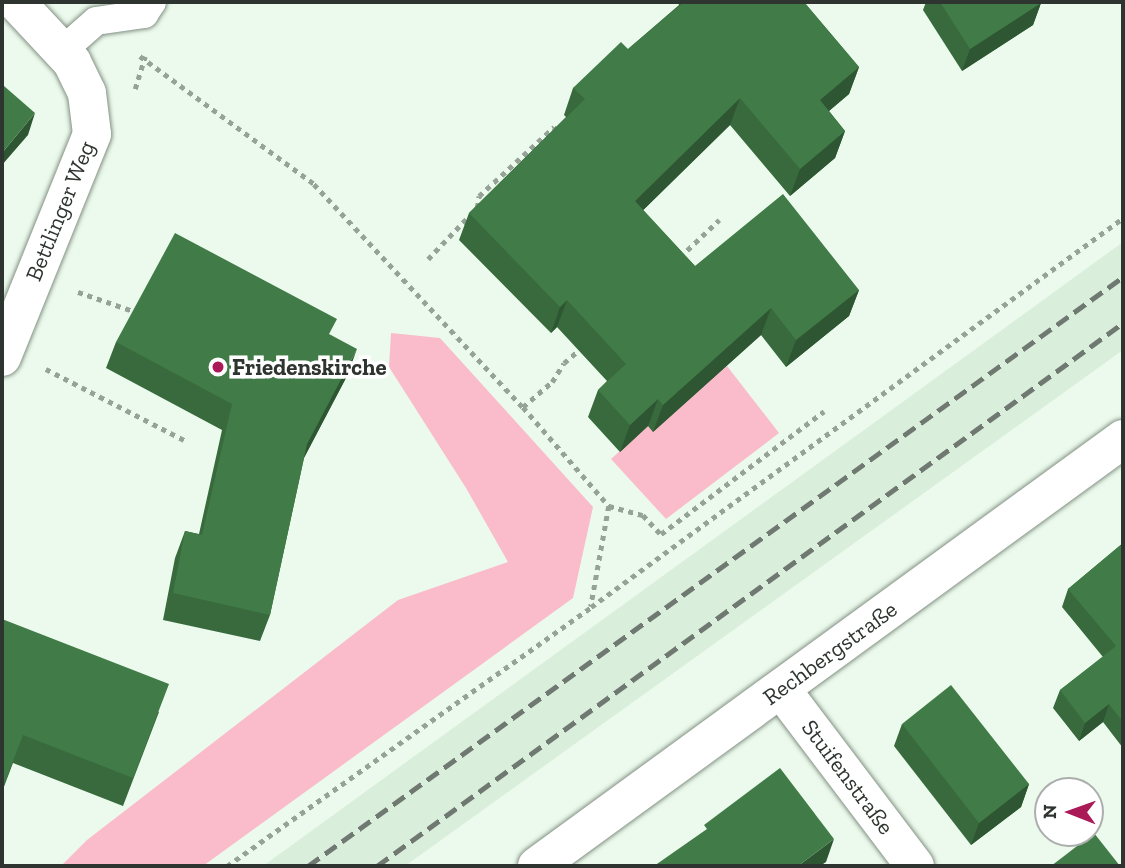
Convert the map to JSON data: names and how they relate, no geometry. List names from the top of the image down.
{
  "streets": {
    "street": ["Bettlinger Weg", "Rechbergstraße", "Stuifenstraße"]
  },
  "crossings": [
    ["Rechbergstraße", "Stuifenstraße"]
  ],
  "places": ["Friedenskirche"],
  "north": "left"
}
